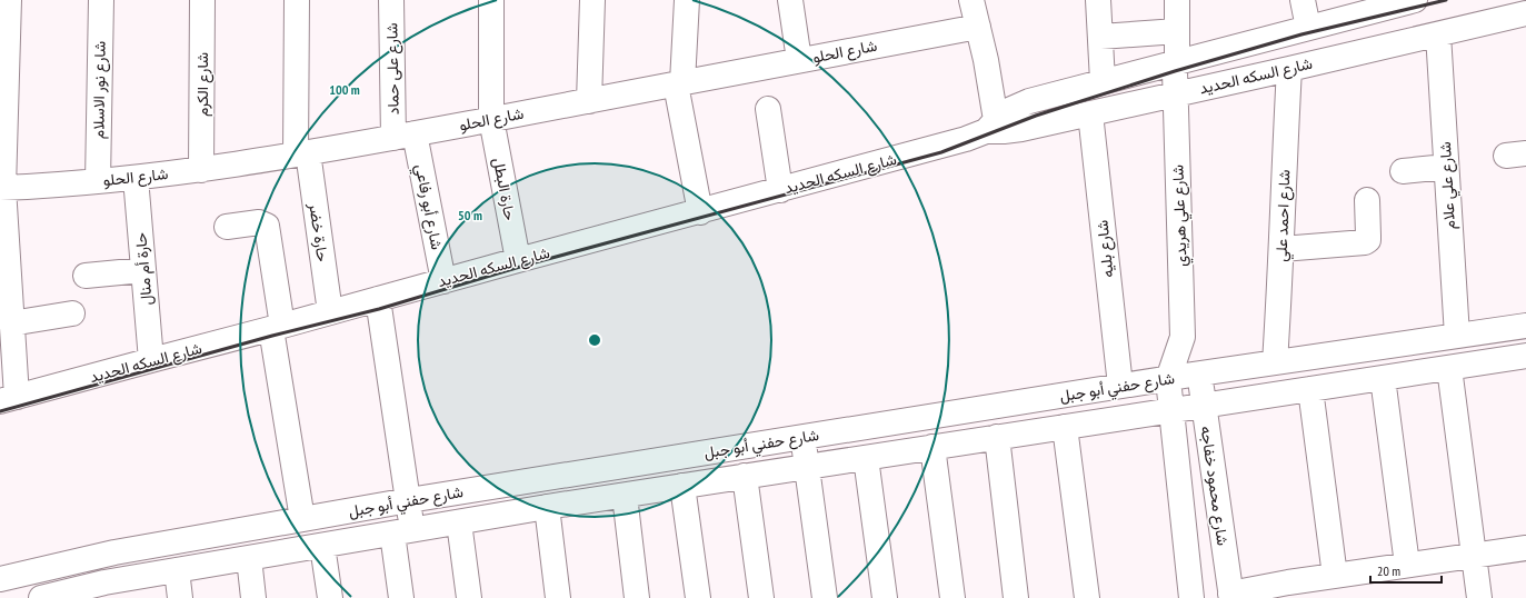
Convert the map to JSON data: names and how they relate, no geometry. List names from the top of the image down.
{
  "streets": {
    "street": [
      "شارع الحلو",
      "شارع على حماد",
      "شارع السكه الحديد",
      "شارع الكرم",
      "شارع نور الاسلام",
      "شارع علي علام",
      "حارة البطل",
      "شارع أبو رفاعي",
      "شارع علي هريدي",
      "شارع احمد علي",
      "حارة خضر",
      "شارع بليه",
      "حارة أم منال",
      "شارع حفني أبو جبل",
      "شارع محمود خفاجه"
    ]
  },
  "crossings": [
    ["شارع الحلو", "شارع على حماد"],
    ["شارع الحلو", "شارع الكرم"],
    ["شارع الحلو", "شارع نور الاسلام"],
    ["شارع الحلو", "حارة البطل"],
    ["شارع الحلو", "شارع أبو رفاعي"],
    ["شارع الحلو", "حارة خضر"],
    ["شارع الحلو", "حارة أم منال"],
    ["شارع على حماد", "شارع أبو رفاعي"],
    ["شارع السكه الحديد", "شارع علي علام"],
    ["شارع السكه الحديد", "حارة البطل"],
    ["شارع السكه الحديد", "شارع أبو رفاعي"],
    ["شارع السكه الحديد", "شارع علي هريدي"],
    ["شارع السكه الحديد", "شارع احمد علي"],
    ["شارع السكه الحديد", "حارة خضر"],
    ["شارع السكه الحديد", "شارع بليه"],
    ["شارع السكه الحديد", "حارة أم منال"],
    ["شارع علي علام", "شارع حفني أبو جبل"],
    ["شارع علي هريدي", "شارع حفني أبو جبل"],
    ["شارع علي هريدي", "شارع محمود خفاجه"],
    ["شارع احمد علي", "شارع حفني أبو جبل"],
    ["شارع بليه", "شارع حفني أبو جبل"],
    ["شارع حفني أبو جبل", "شارع محمود خفاجه"]
  ],
  "scale_bar": "20 m",
  "rings": ["100 m", "50 m"]
}
